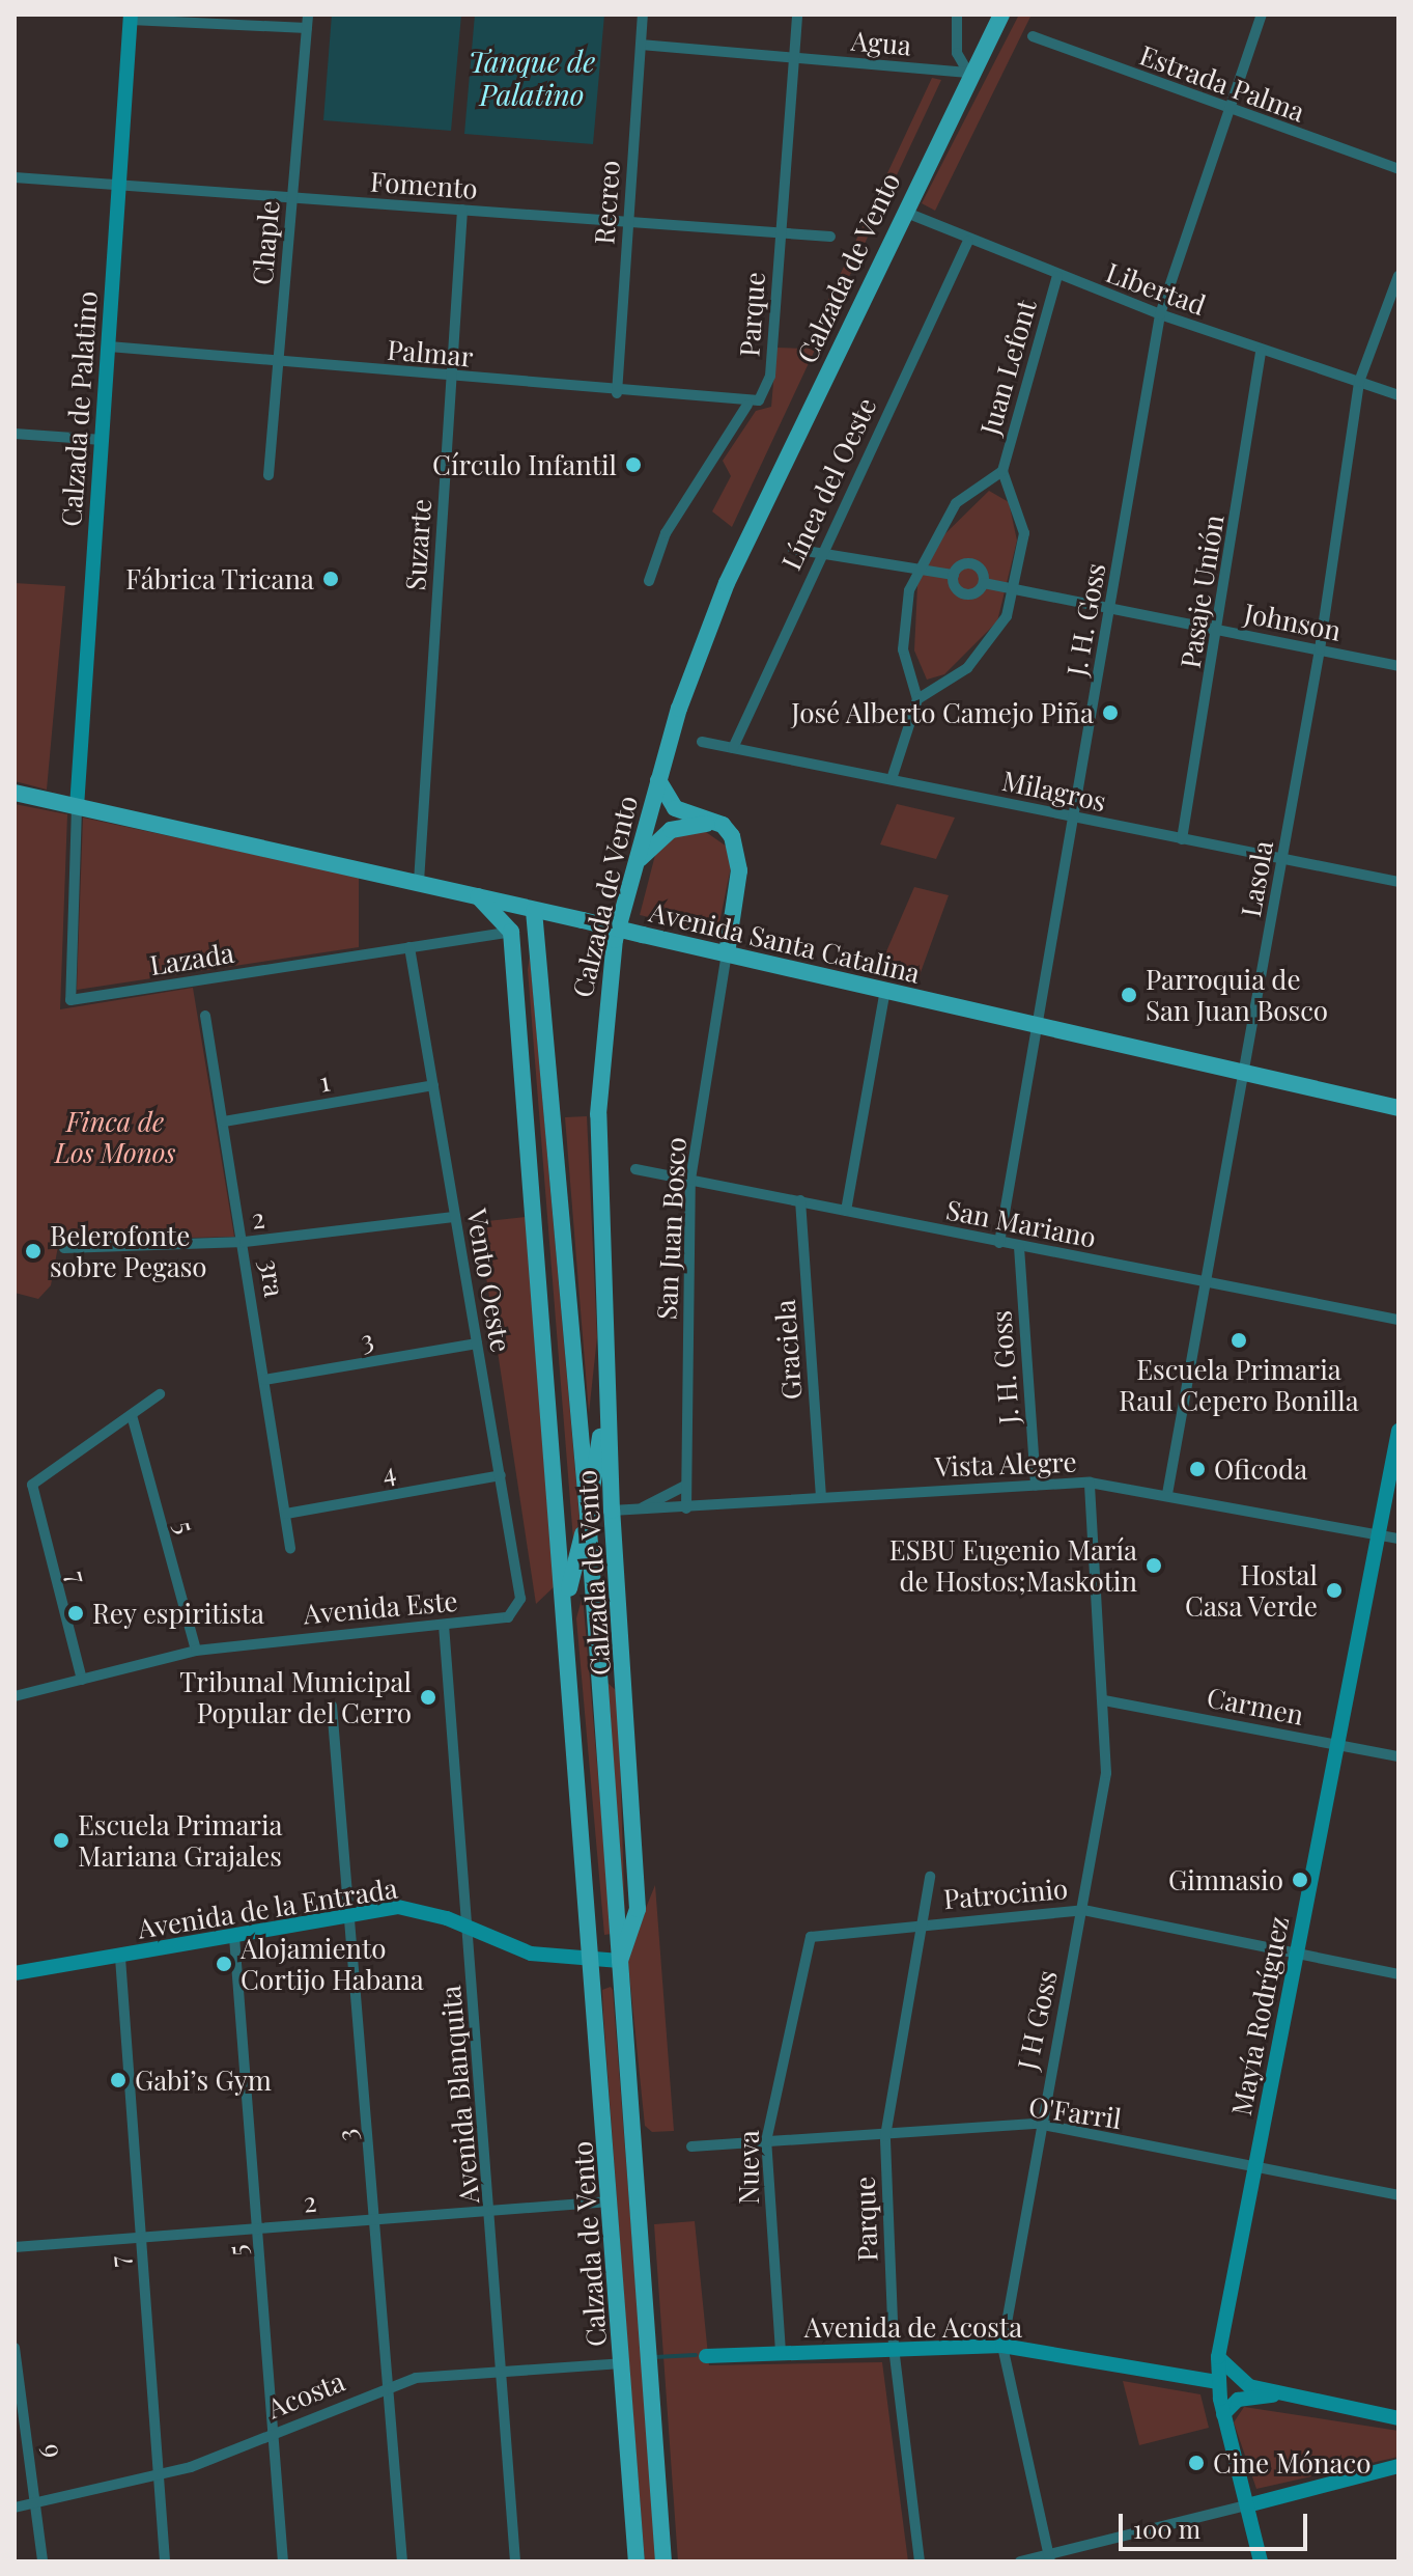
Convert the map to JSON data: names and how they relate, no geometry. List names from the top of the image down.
{
  "streets": {
    "main road": ["Calzada de Vento", "Avenida Santa Catalina"],
    "street": [
      "Agua",
      "Estrada Palma",
      "Fomento",
      "Recreo",
      "Chaple",
      "Libertad",
      "Parque",
      "Palmar",
      "Juan Lefont",
      "Calzada de Palatino",
      "Línea del Oeste",
      "Suzarte",
      "Pasaje Unión",
      "J. H. Goss",
      "Johnson",
      "Milagros",
      "Lasola",
      "Lazada",
      "1",
      "2",
      "San Mariano",
      "San Juan Bosco",
      "3ra",
      "Vento Oeste",
      "3",
      "Graciela",
      "Vista Alegre",
      "4",
      "5",
      "7",
      "Avenida Este",
      "Carmen",
      "Patrocinio",
      "Avenida de la Entrada",
      "Mayía Rodríguez",
      "J H Goss",
      "Avenida Blanquita",
      "O'Farril",
      "Nueva",
      "Avenida de Acosta",
      "Acosta",
      "9"
    ]
  },
  "crossings": [
    ["Agua", "Recreo"],
    ["Agua", "Calzada de Vento"],
    ["Agua", "Parque"],
    ["Estrada Palma", "J. H. Goss"],
    ["Fomento", "Recreo"],
    ["Fomento", "Chaple"],
    ["Fomento", "Parque"],
    ["Fomento", "Calzada de Palatino"],
    ["Fomento", "Suzarte"],
    ["Recreo", "Palmar"],
    ["Chaple", "Palmar"],
    ["Calzada de Vento", "Libertad"],
    ["Calzada de Vento", "Avenida Santa Catalina"],
    ["Calzada de Vento", "Lazada"],
    ["Calzada de Vento", "2"],
    ["Calzada de Vento", "Vista Alegre"],
    ["Calzada de Vento", "Avenida de la Entrada"],
    ["Calzada de Vento", "Acosta"],
    ["Libertad", "Juan Lefont"],
    ["Libertad", "Línea del Oeste"],
    ["Libertad", "Pasaje Unión"],
    ["Libertad", "J. H. Goss"],
    ["Libertad", "Lasola"],
    ["Parque", "Palmar"],
    ["Parque", "Patrocinio"],
    ["Parque", "O'Farril"],
    ["Parque", "Avenida de Acosta"],
    ["Palmar", "Calzada de Palatino"],
    ["Palmar", "Suzarte"],
    ["Juan Lefont", "Johnson"],
    ["Calzada de Palatino", "Avenida Santa Catalina"],
    ["Calzada de Palatino", "Lazada"],
    ["Línea del Oeste", "Johnson"],
    ["Línea del Oeste", "Milagros"],
    ["Suzarte", "Avenida Santa Catalina"],
    ["Pasaje Unión", "Johnson"],
    ["Pasaje Unión", "Milagros"],
    ["J. H. Goss", "Johnson"],
    ["J. H. Goss", "Milagros"],
    ["J. H. Goss", "Avenida Santa Catalina"],
    ["J. H. Goss", "San Mariano"],
    ["J. H. Goss", "Vista Alegre"],
    ["Johnson", "Lasola"],
    ["Milagros", "Lasola"],
    ["Lasola", "Avenida Santa Catalina"],
    ["Lasola", "San Mariano"],
    ["Lasola", "Vista Alegre"],
    ["Avenida Santa Catalina", "Lazada"],
    ["Avenida Santa Catalina", "San Juan Bosco"],
    ["Lazada", "Vento Oeste"],
    ["1", "3ra"],
    ["1", "Vento Oeste"],
    ["2", "3ra"],
    ["2", "Vento Oeste"],
    ["2", "3"],
    ["2", "5"],
    ["2", "7"],
    ["2", "Avenida Blanquita"],
    ["San Mariano", "San Juan Bosco"],
    ["San Mariano", "Graciela"],
    ["San Juan Bosco", "Vista Alegre"],
    ["3ra", "3"],
    ["3ra", "4"],
    ["Vento Oeste", "3"],
    ["Vento Oeste", "4"],
    ["Vento Oeste", "Avenida Este"],
    ["3", "Avenida de la Entrada"],
    ["3", "Acosta"],
    ["Graciela", "Vista Alegre"],
    ["Vista Alegre", "Mayía Rodríguez"],
    ["Vista Alegre", "J H Goss"],
    ["5", "7"],
    ["5", "Avenida Este"],
    ["5", "Avenida de la Entrada"],
    ["5", "Acosta"],
    ["7", "Avenida Este"],
    ["7", "Avenida de la Entrada"],
    ["7", "Acosta"],
    ["Avenida Este", "Avenida Blanquita"],
    ["Carmen", "Mayía Rodríguez"],
    ["Carmen", "J H Goss"],
    ["Patrocinio", "Mayía Rodríguez"],
    ["Patrocinio", "J H Goss"],
    ["Patrocinio", "Nueva"],
    ["Avenida de la Entrada", "Avenida Blanquita"],
    ["Mayía Rodríguez", "O'Farril"],
    ["Mayía Rodríguez", "Avenida de Acosta"],
    ["J H Goss", "O'Farril"],
    ["J H Goss", "Avenida de Acosta"],
    ["Avenida Blanquita", "Acosta"],
    ["O'Farril", "Nueva"],
    ["Nueva", "Avenida de Acosta"],
    ["Acosta", "9"]
  ],
  "water": ["Tanque de Palatino"],
  "parks": ["Finca de Los Monos"],
  "places": [
    "Círculo Infantil",
    "Fábrica Tricana",
    "José Alberto Camejo Piña",
    "Parroquia de San Juan Bosco",
    "Belerofonte sobre Pegaso",
    "Escuela Primaria Raul Cepero Bonilla",
    "Oficoda",
    "ESBU Eugenio María de Hostos;Maskotin",
    "Hostal Casa Verde",
    "Rey espiritista",
    "Tribunal Municipal Popular del Cerro",
    "Escuela Primaria Mariana Grajales",
    "Gimnasio",
    "Alojamiento Cortijo Habana",
    "Gabi’s Gym",
    "Cine Mónaco"
  ],
  "scale_bar": "100 m"
}
